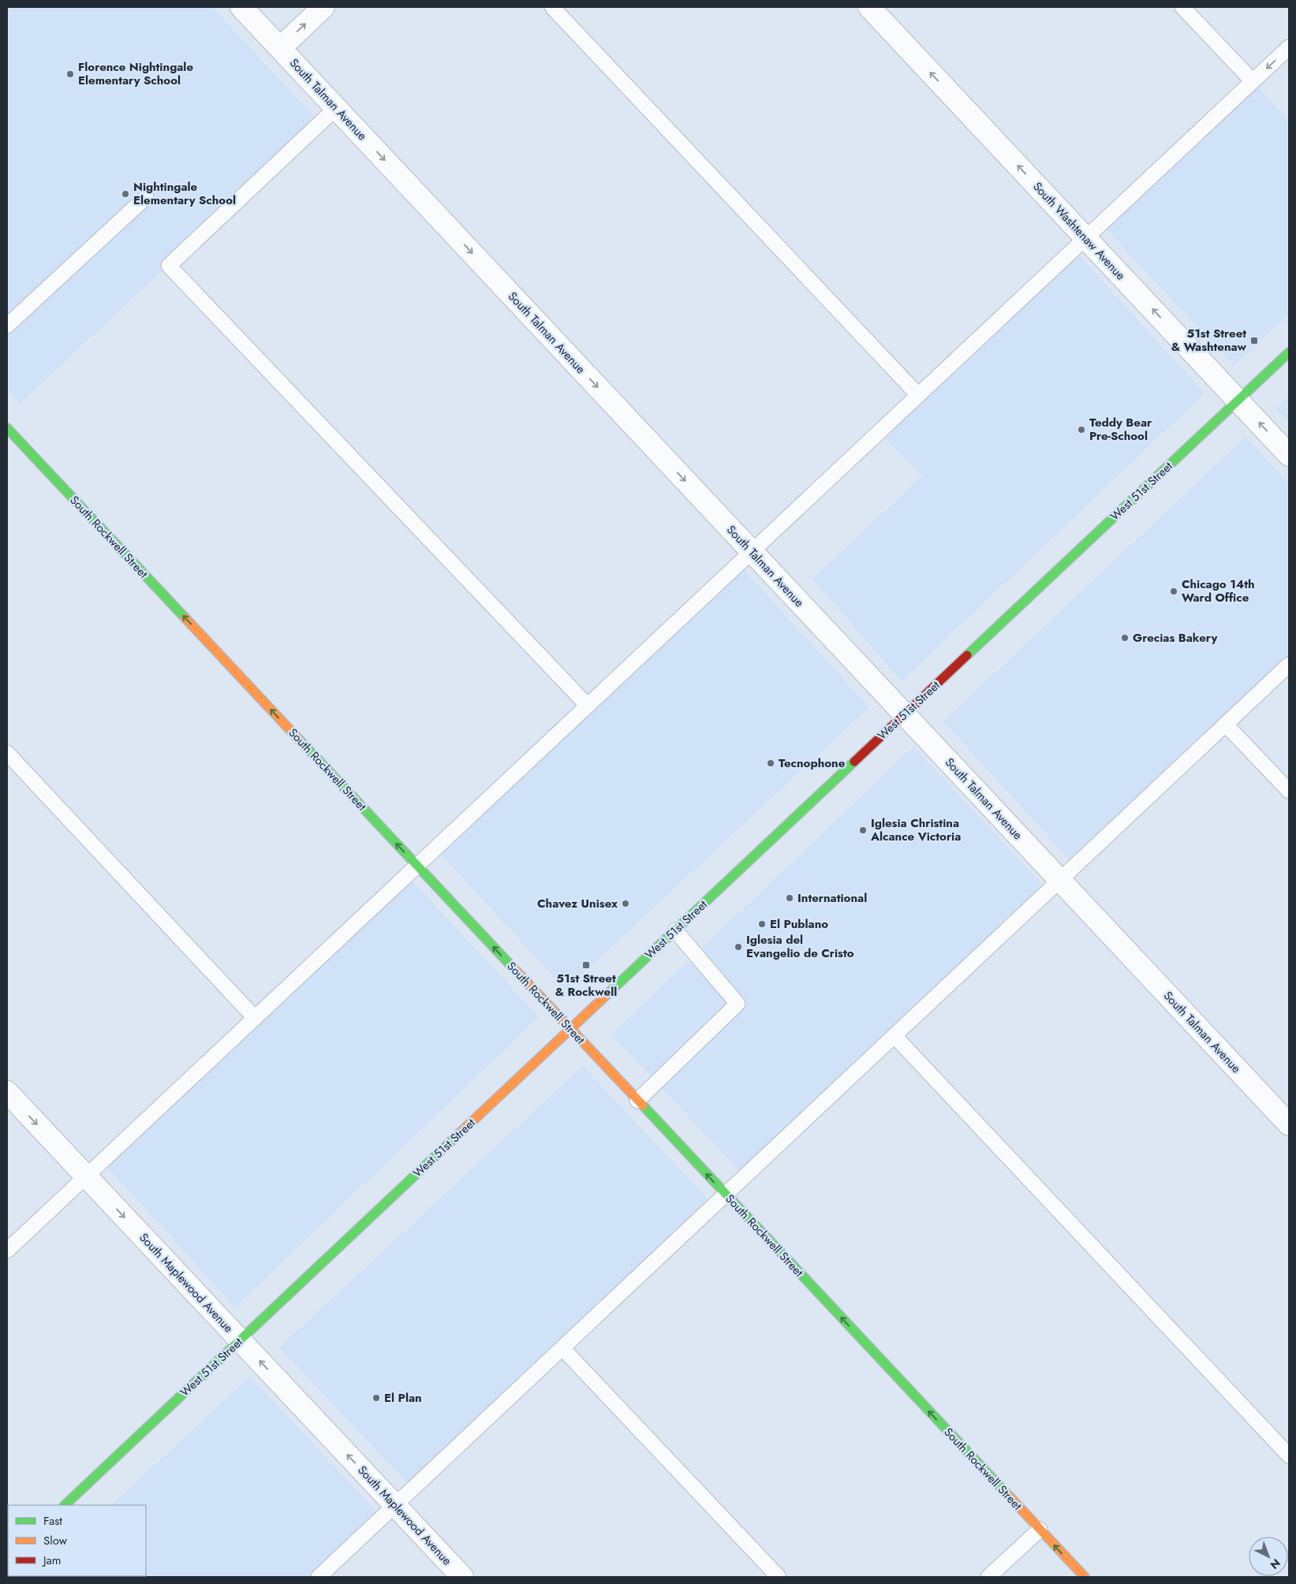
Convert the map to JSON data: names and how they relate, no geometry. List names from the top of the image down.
{
  "streets": {
    "street": [
      "South Talman Avenue",
      "South Washtenaw Avenue",
      "West 51st Street",
      "South Rockwell Street",
      "South Maplewood Avenue"
    ]
  },
  "crossings": [
    ["South Talman Avenue", "West 51st Street"],
    ["South Washtenaw Avenue", "West 51st Street"],
    ["West 51st Street", "South Rockwell Street"],
    ["West 51st Street", "South Maplewood Avenue"]
  ],
  "one_way": ["South Talman Avenue", "South Washtenaw Avenue", "South Rockwell Street"],
  "places": {
    "other": [
      "Florence Nightingale Elementary School",
      "Nightingale Elementary School",
      "Teddy Bear Pre-School",
      "Chicago 14th Ward Office",
      "Grecias Bakery",
      "Tecnophone",
      "Iglesia Christina Alcance Victoria",
      "International",
      "Chavez Unisex",
      "El Publano",
      "Iglesia del Evangelio de Cristo",
      "El Plan"
    ],
    "transit": ["51st Street & Washtenaw", "51st Street & Rockwell"]
  },
  "legend": ["Fast", "Slow", "Jam"],
  "north": "bottom right"
}
